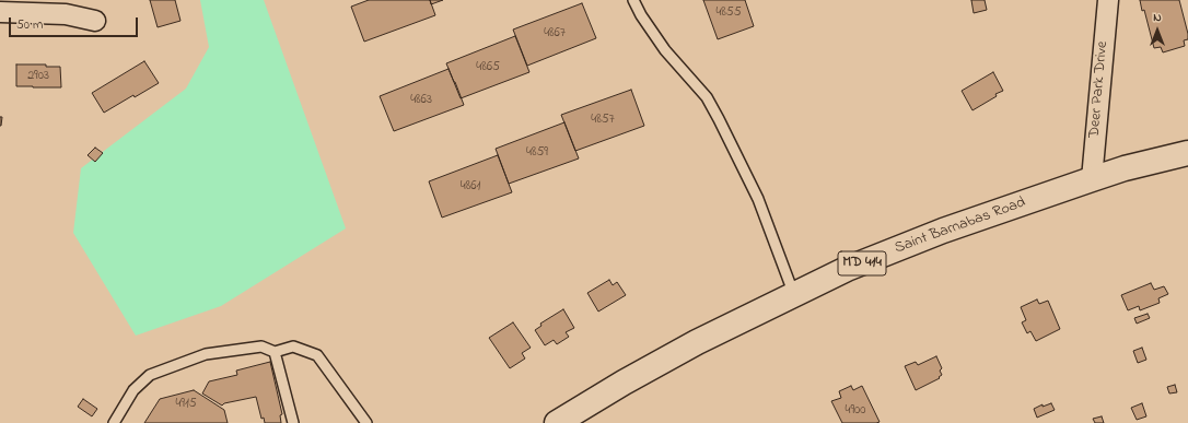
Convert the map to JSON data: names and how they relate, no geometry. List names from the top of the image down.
{
  "streets": {
    "main road": ["Saint Barnabas Road", "MD 414"],
    "street": ["Deer Park Drive"]
  },
  "crossings": [
    ["Deer Park Drive", "Saint Barnabas Road"]
  ],
  "house_numbers": [
    "4855",
    "4867",
    "4865",
    "2903",
    "4863",
    "4857",
    "4859",
    "4861",
    "4915",
    "4900"
  ],
  "scale_bar": "50 m",
  "north": "top"
}
